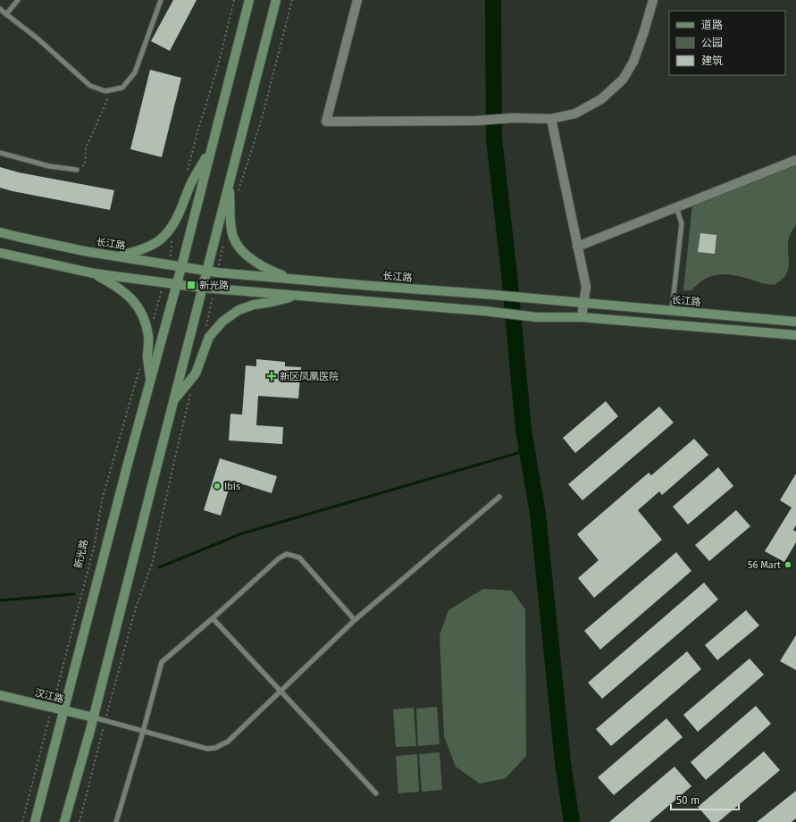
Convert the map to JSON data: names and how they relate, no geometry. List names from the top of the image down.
{
  "streets": {
    "main road": ["长江路", "汉江路"],
    "path": ["新光路"]
  },
  "crossings": [
    ["新光路", "汉江路"]
  ],
  "places": {
    "transit": ["新光路"],
    "health": ["新区凤凰医院"],
    "other": ["Ibis", "56 Mart"]
  },
  "legend": ["道路", "公园", "建筑"],
  "scale_bar": "50 m"
}
